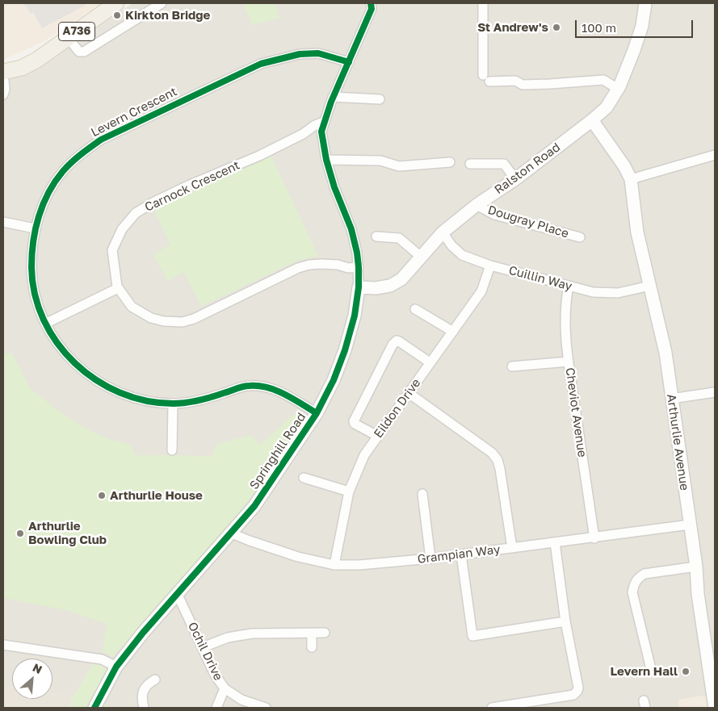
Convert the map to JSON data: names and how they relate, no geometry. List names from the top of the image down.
{
  "streets": {
    "main road": ["A736"],
    "street": [
      "Levern Crescent",
      "Ralston Road",
      "Carnock Crescent",
      "Dougray Place",
      "Cuillin Way",
      "Eildon Drive",
      "Cheviot Avenue",
      "Arthurlie Avenue",
      "Springhill Road",
      "Grampian Way",
      "Ochil Drive"
    ]
  },
  "crossings": [
    ["Levern Crescent", "Springhill Road"],
    ["Ralston Road", "Dougray Place"],
    ["Ralston Road", "Cuillin Way"],
    ["Ralston Road", "Springhill Road"],
    ["Carnock Crescent", "Springhill Road"],
    ["Cuillin Way", "Eildon Drive"],
    ["Cuillin Way", "Cheviot Avenue"],
    ["Cuillin Way", "Arthurlie Avenue"],
    ["Eildon Drive", "Grampian Way"],
    ["Cheviot Avenue", "Grampian Way"],
    ["Arthurlie Avenue", "Grampian Way"],
    ["Springhill Road", "Grampian Way"],
    ["Springhill Road", "Ochil Drive"]
  ],
  "places": [
    "Kirkton Bridge",
    "St Andrew's",
    "Arthurlie House",
    "Arthurlie Bowling Club",
    "Levern Hall"
  ],
  "scale_bar": "100 m",
  "north": "top right"
}
